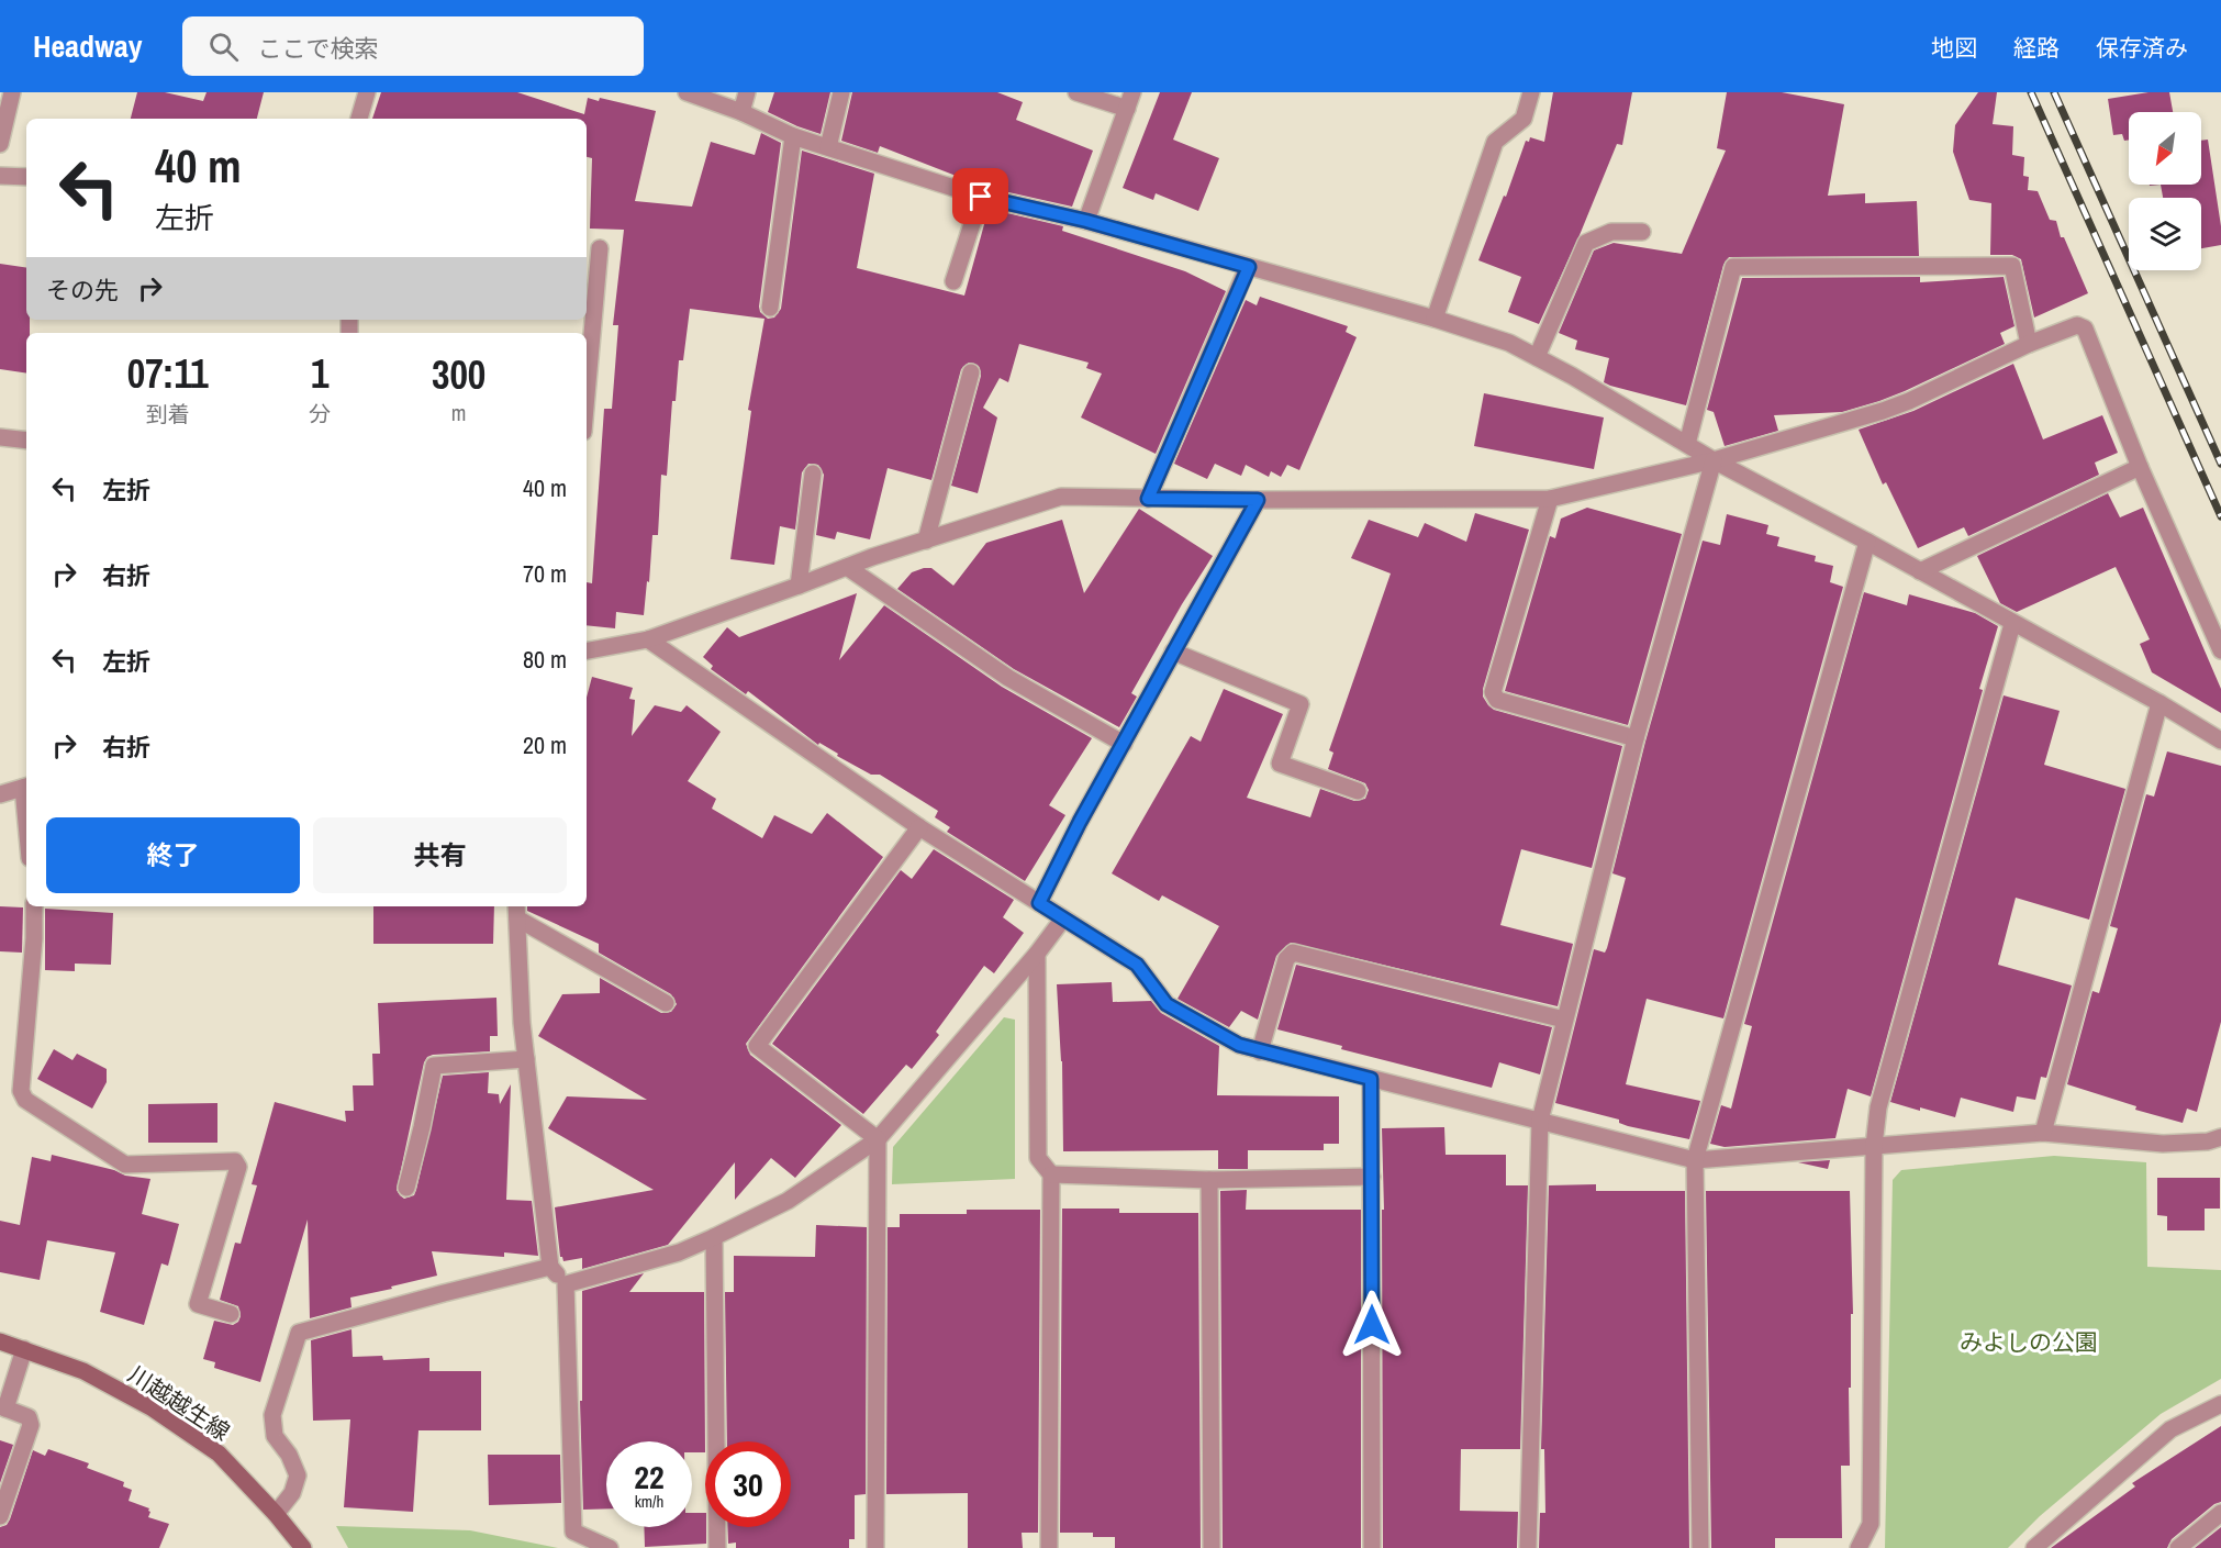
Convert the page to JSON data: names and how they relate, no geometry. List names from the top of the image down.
{
  "streets": {
    "main road": ["川越越生線"]
  },
  "parks": ["みよしの公園"],
  "north": "bottom left",
  "page": {
    "header": "Headway",
    "search": "ここで検索",
    "nav": ["地図", "経路", "保存済み"],
    "turn": ["40 m", "左折"],
    "then": "その先",
    "eta": [
      "07:11",
      "到着",
      "1",
      "分",
      "300",
      "m"
    ],
    "list": [
      {
        "name": "左折",
        "value": "40 m"
      },
      {
        "name": "右折",
        "value": "70 m"
      },
      {
        "name": "左折",
        "value": "80 m"
      },
      {
        "name": "右折",
        "value": "20 m"
      }
    ],
    "buttons": ["終了", "共有"],
    "speed": "22 km/h",
    "limit": "30"
  }
}
